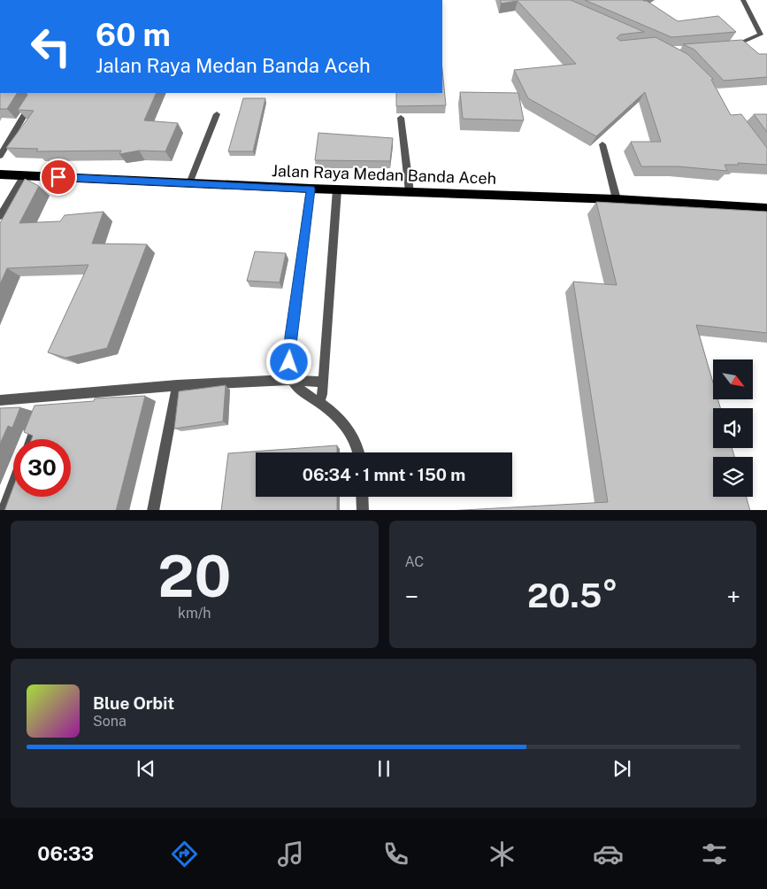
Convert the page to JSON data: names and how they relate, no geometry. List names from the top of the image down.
{
  "streets": {
    "highway": ["Jalan Raya Medan Banda Aceh"]
  },
  "north": "bottom right",
  "page": {
    "turn": ["60 m", "Jalan Raya Medan Banda Aceh"],
    "limit": "30",
    "trip": "06:34 · 1 mnt · 150 m",
    "tile": [
      ["20", "km/h"],
      "AC"
    ],
    "heat": ["−", "20.5°", "+"],
    "song": ["Blue Orbit", "Sona"],
    "tabs": "06:33"
  }
}
